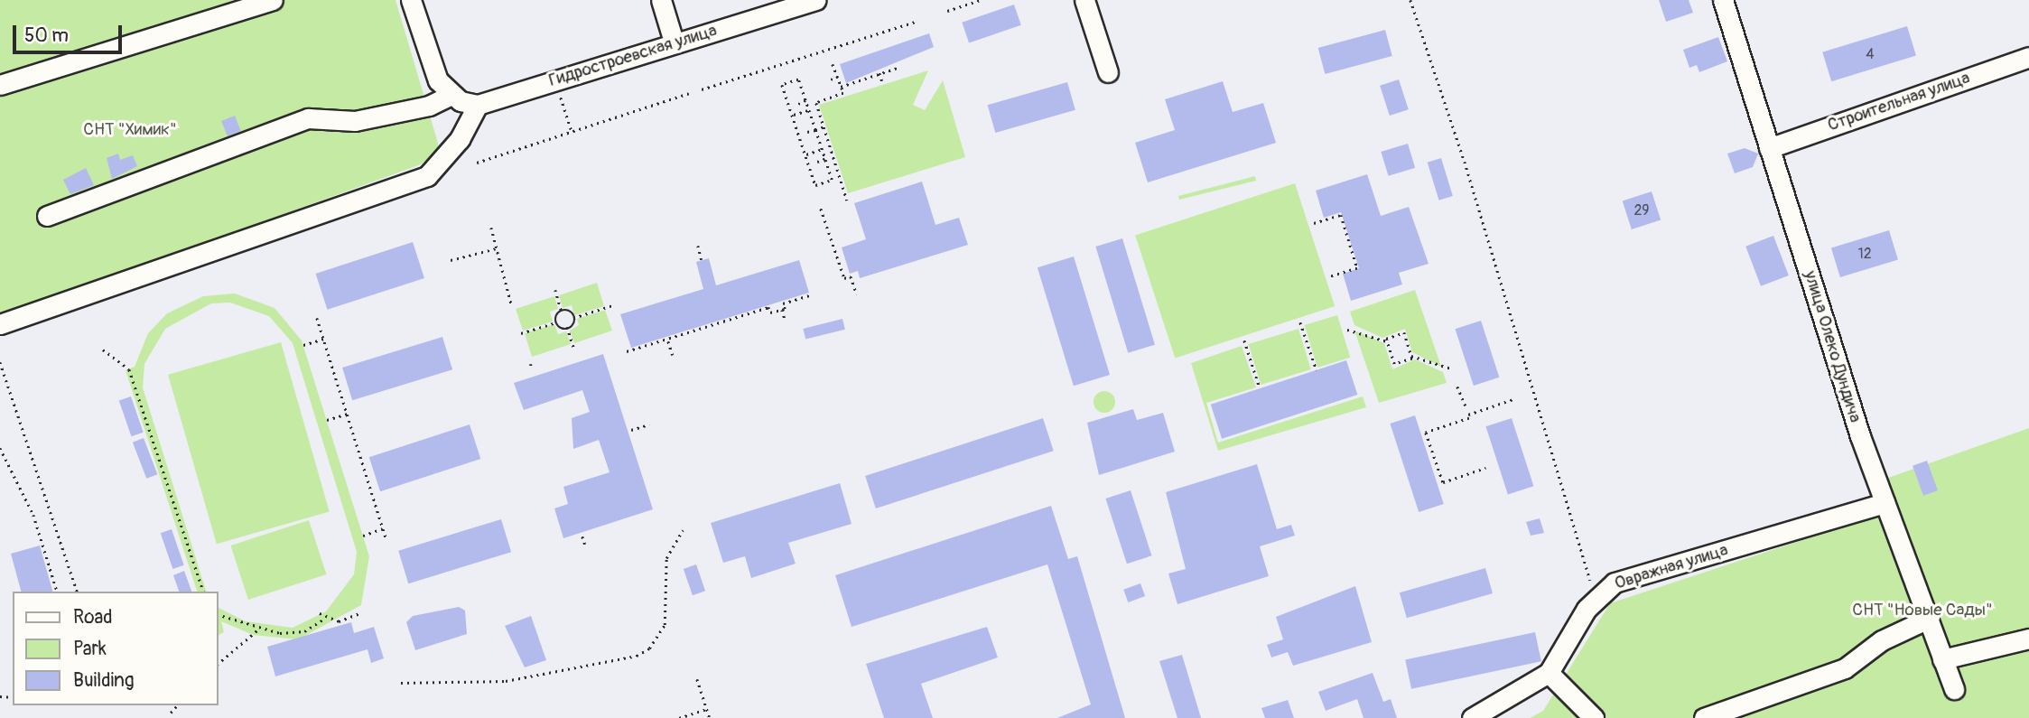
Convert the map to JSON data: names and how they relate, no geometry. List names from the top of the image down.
{
  "streets": {
    "street": [
      "Гидростроевская улица",
      "Строительная улица",
      "улица Олеко Дундича",
      "Овражная улица"
    ]
  },
  "crossings": [
    ["Строительная улица", "улица Олеко Дундича"],
    ["улица Олеко Дундича", "Овражная улица"]
  ],
  "parks": ["СНТ \"Химик\"", "СНТ \"Новые Сады\""],
  "house_numbers": ["4", "29", "12"],
  "legend": ["Road", "Park", "Building"],
  "scale_bar": "50 m"
}
